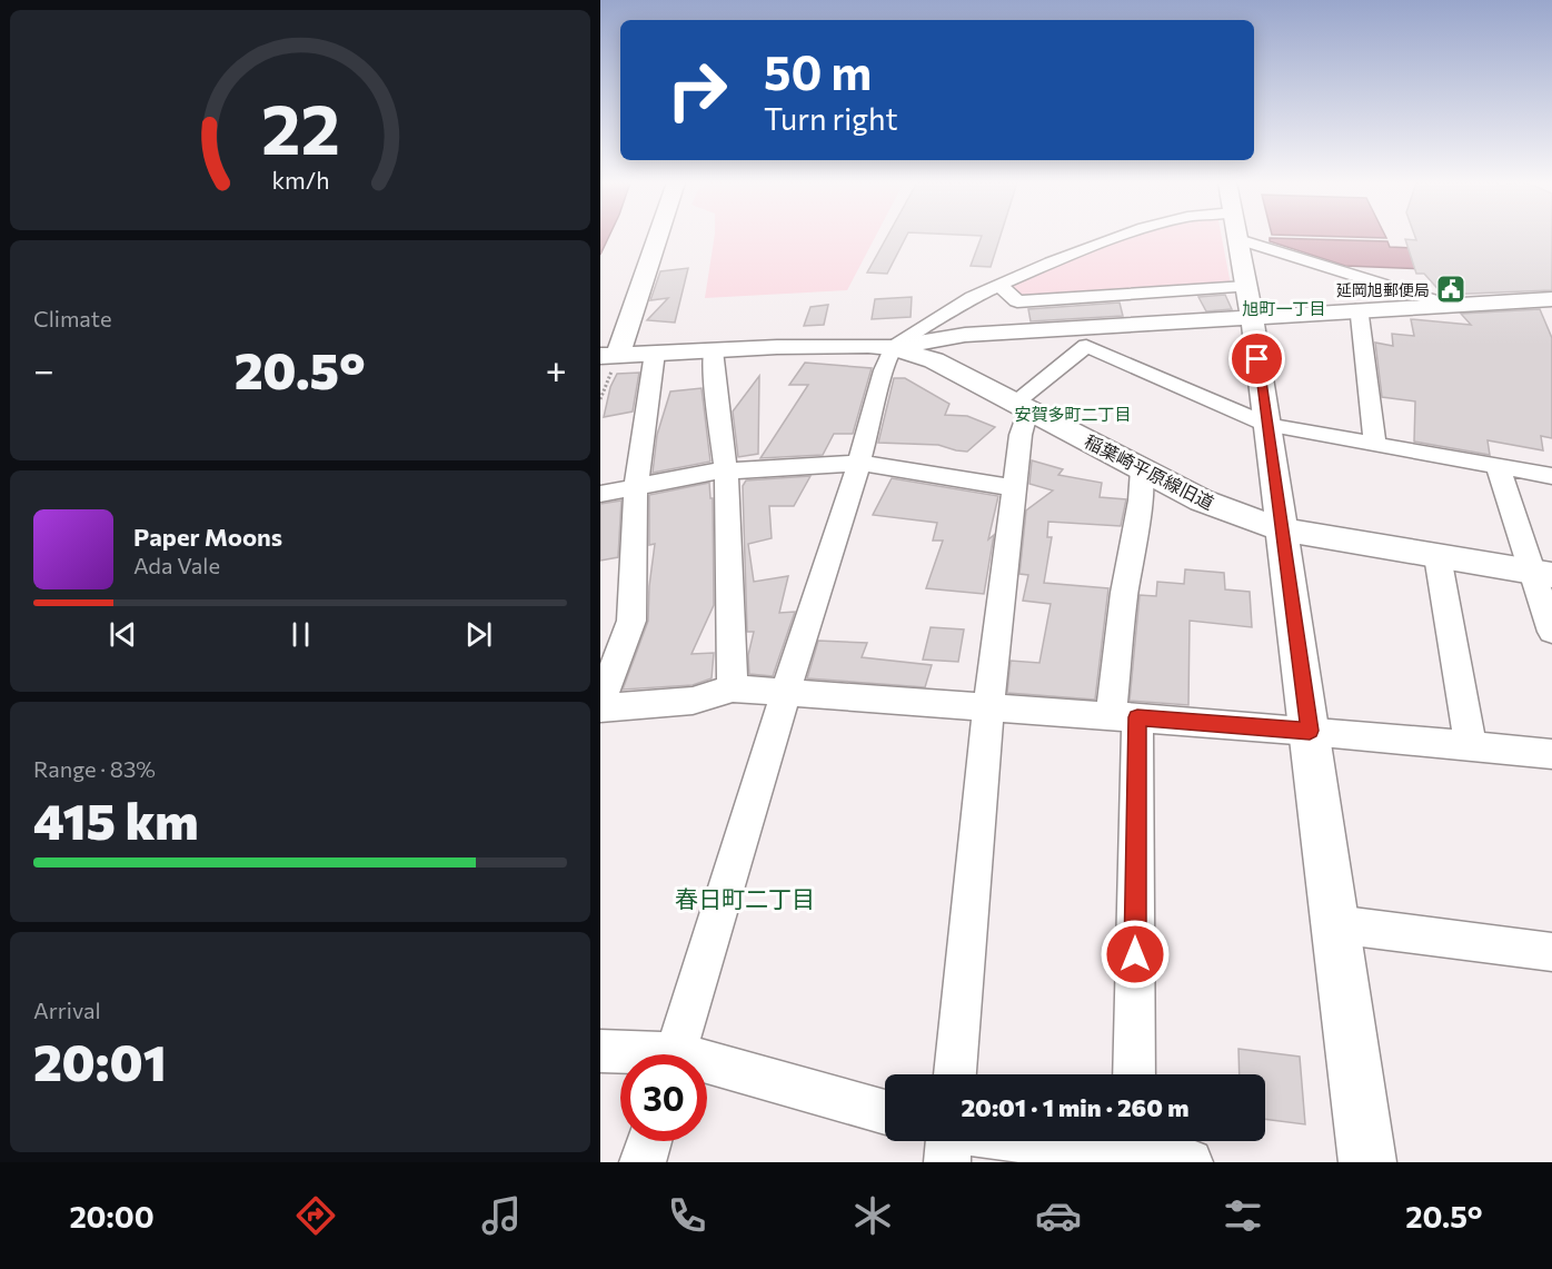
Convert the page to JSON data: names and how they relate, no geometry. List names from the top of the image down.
{
  "streets": {
    "street": ["稲葉崎平原線旧道"]
  },
  "districts": ["旭町一丁目", "安賀多町二丁目", "春日町二丁目"],
  "places": {
    "public building": ["延岡旭郵便局"]
  },
  "page": {
    "turn": ["50 m", "Turn right"],
    "tile": [
      "Climate",
      ["Range · 83%", "415 km"],
      ["Arrival", "20:01"]
    ],
    "heat": ["−", "20.5°", "+"],
    "song": ["Paper Moons", "Ada Vale"],
    "limit": "30",
    "trip": "20:01 · 1 min · 260 m",
    "tabs": ["20:00", "20.5°"],
    "gauge": ["22", "km/h"]
  }
}
